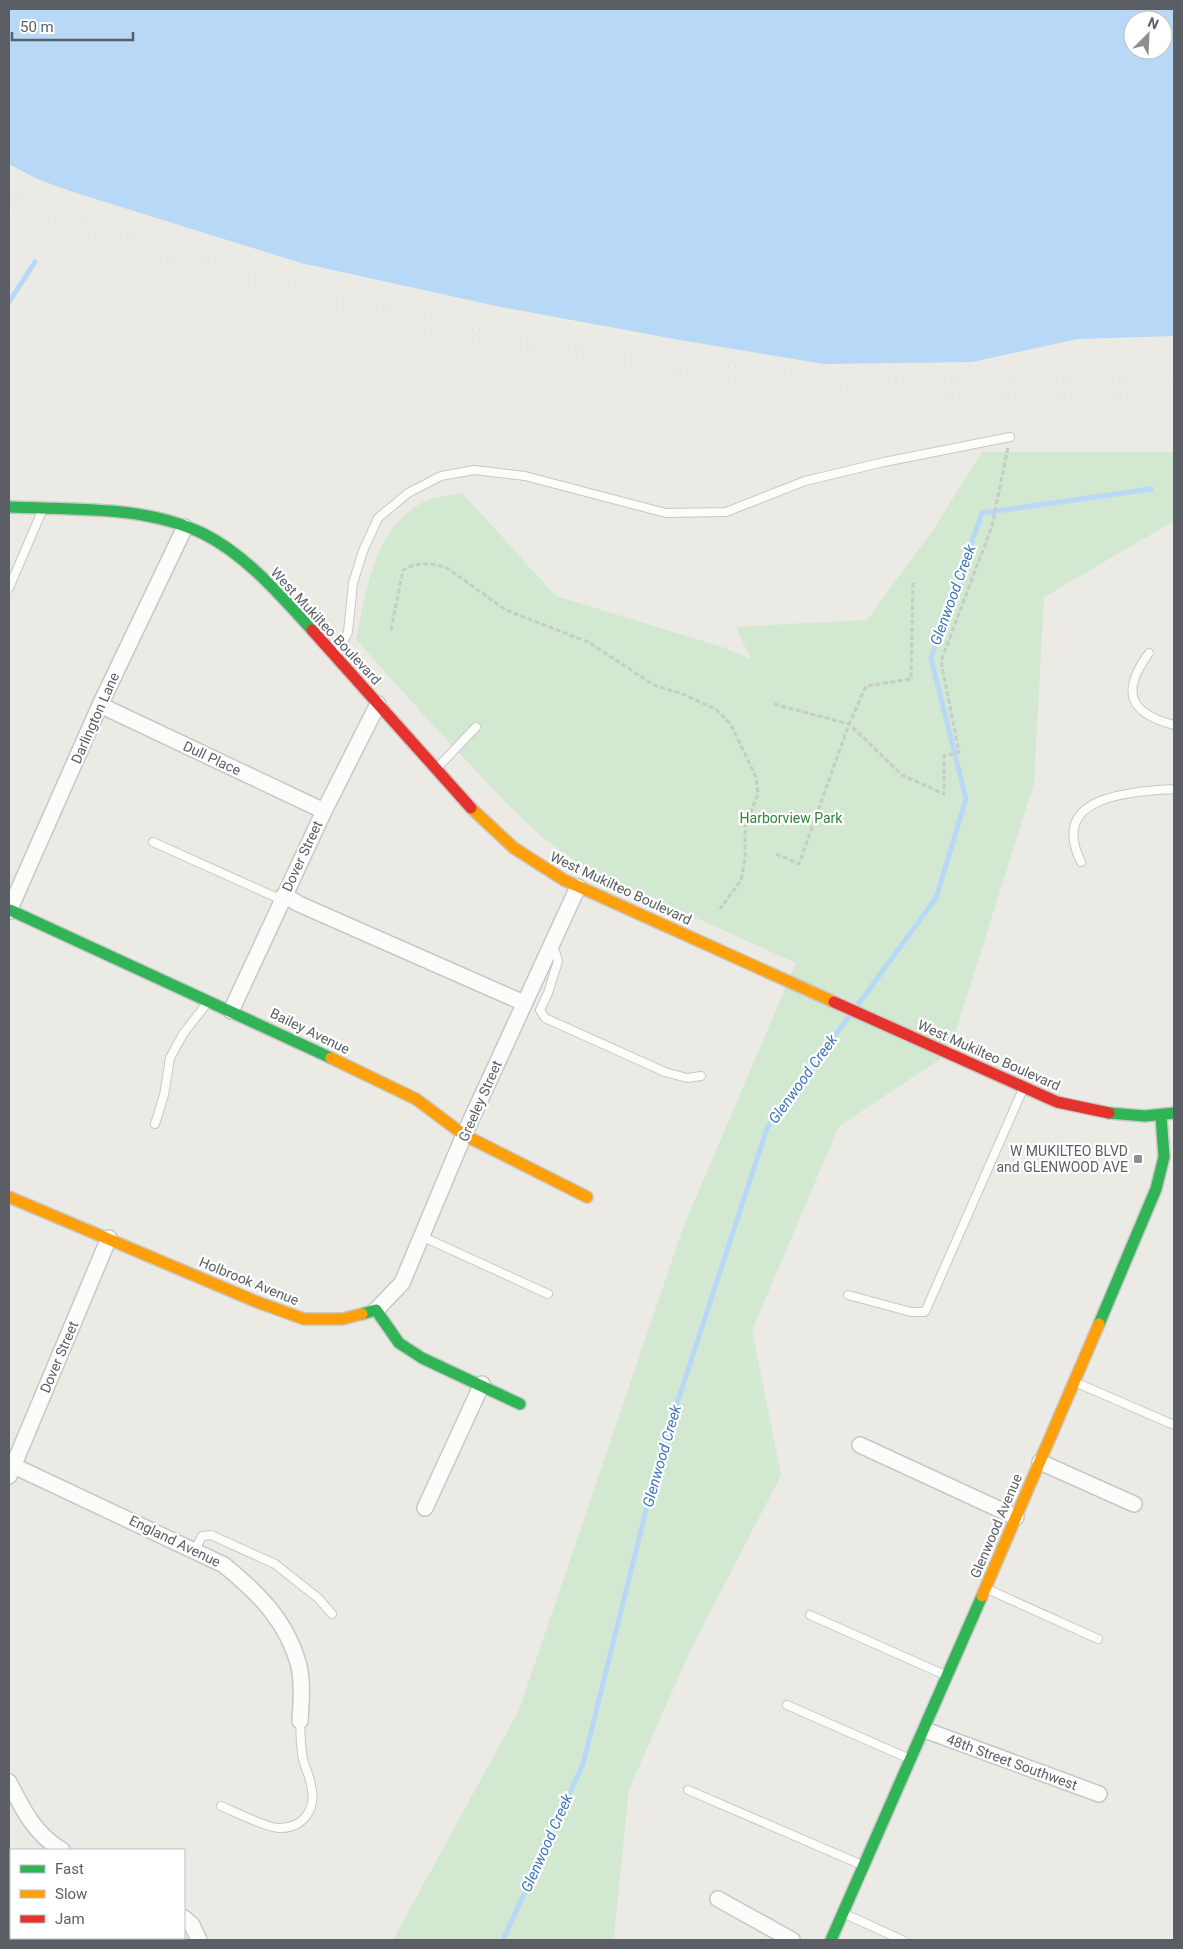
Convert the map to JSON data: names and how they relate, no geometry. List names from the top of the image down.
{
  "streets": {
    "street": [
      "West Mukilteo Boulevard",
      "Darlington Lane",
      "Dull Place",
      "Dover Street",
      "Bailey Avenue",
      "Greeley Street",
      "Holbrook Avenue",
      "Glenwood Avenue",
      "England Avenue",
      "48th Street Southwest"
    ]
  },
  "crossings": [
    ["West Mukilteo Boulevard", "Darlington Lane"],
    ["West Mukilteo Boulevard", "Dover Street"],
    ["West Mukilteo Boulevard", "Greeley Street"],
    ["West Mukilteo Boulevard", "Glenwood Avenue"],
    ["Darlington Lane", "Dull Place"],
    ["Darlington Lane", "Bailey Avenue"],
    ["Dull Place", "Dover Street"],
    ["Dover Street", "Bailey Avenue"],
    ["Dover Street", "Holbrook Avenue"],
    ["Dover Street", "England Avenue"],
    ["Bailey Avenue", "Greeley Street"],
    ["Greeley Street", "Holbrook Avenue"],
    ["Glenwood Avenue", "48th Street Southwest"]
  ],
  "water": ["Glenwood Creek"],
  "parks": ["Harborview Park"],
  "places": {
    "transit": ["W MUKILTEO BLVD and GLENWOOD AVE"]
  },
  "legend": ["Fast", "Slow", "Jam"],
  "scale_bar": "50 m",
  "north": "top right"
}
